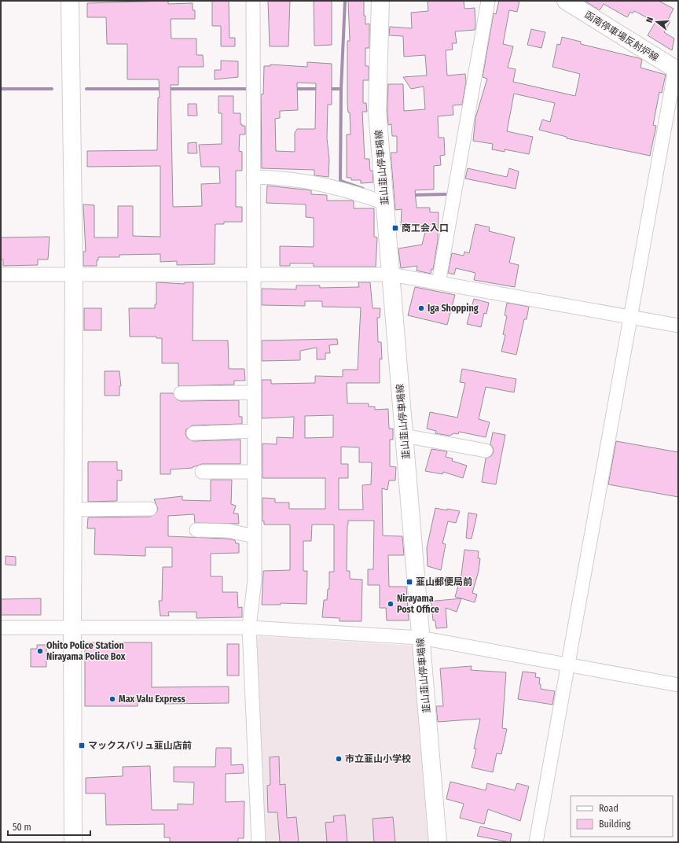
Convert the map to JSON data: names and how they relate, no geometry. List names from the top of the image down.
{
  "streets": {
    "main road": ["函南停車場反射炉線", "韮山韮山停車場線"]
  },
  "places": {
    "transit": ["商工会入口", "韮山郵便局前", "マックスバリュ韮山店前"],
    "other": [
      "Iga Shopping",
      "Nirayama Post Office",
      "Ohito Police Station Nirayama Police Box",
      "Max Valu Express",
      "市立韮山小学校"
    ]
  },
  "legend": ["Road", "Building"],
  "scale_bar": "50 m",
  "north": "left"
}
